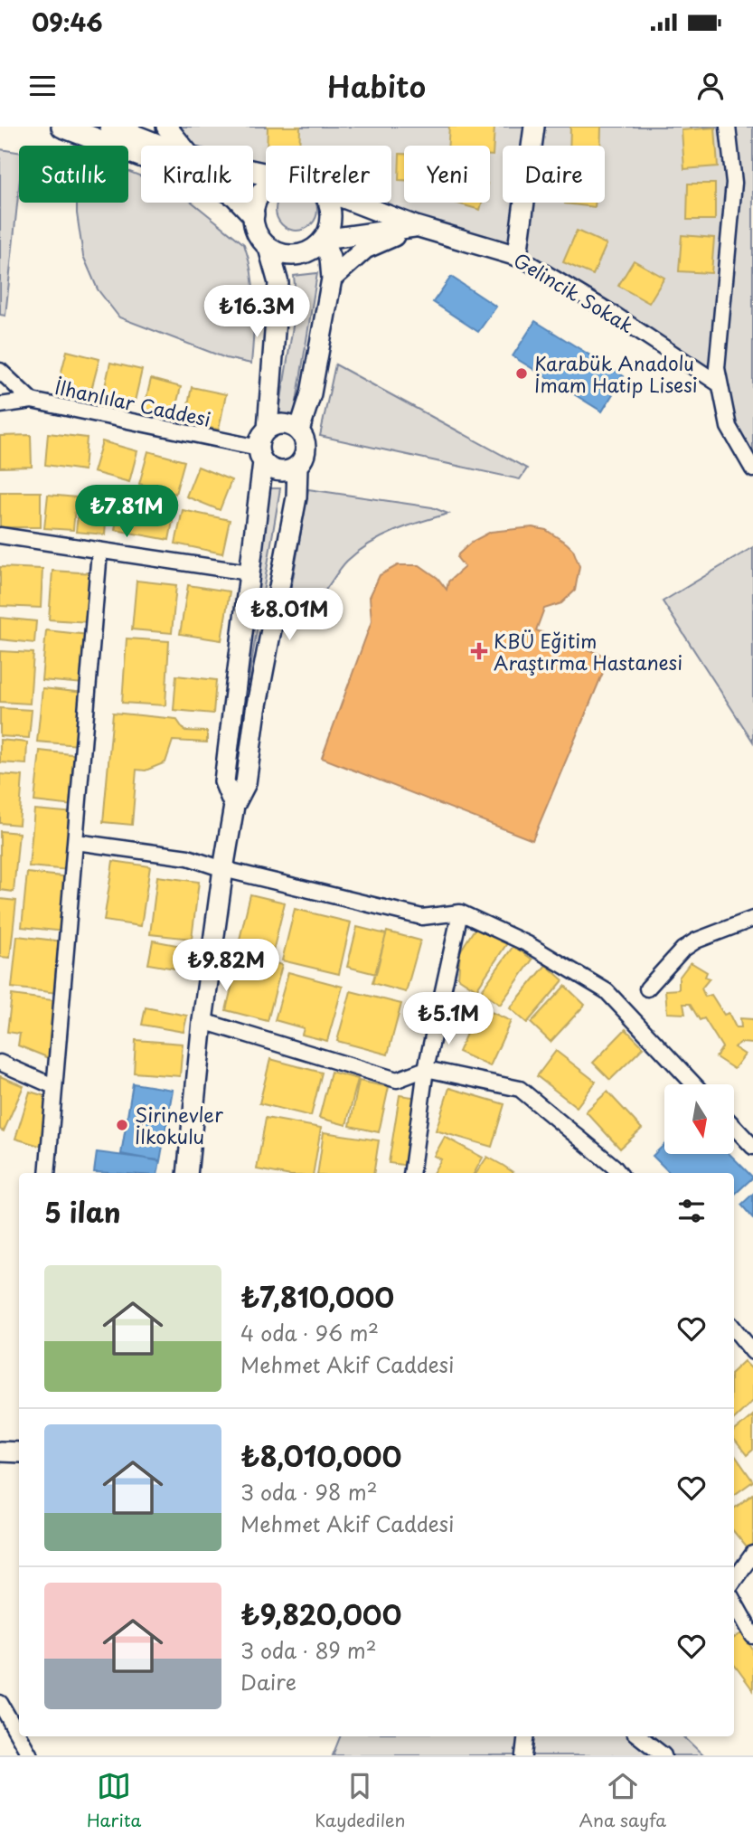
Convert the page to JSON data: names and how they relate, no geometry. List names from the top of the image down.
{
  "streets": {
    "street": ["Gelincik Sokak", "İlhanlılar Caddesi"]
  },
  "places": {
    "other": ["Karabük Anadolu İmam Hatip Lisesi", "Şirinevler İlkokulu"],
    "health": ["KBÜ Eğitim Araştırma Hastanesi"]
  },
  "north": "bottom",
  "page": {
    "status": "09:46",
    "header": "Habito",
    "chip": [
      "Satılık",
      "Kiralık",
      "Filtreler",
      "Yeni",
      "Daire"
    ],
    "price": [
      "₺16.3M",
      "₺7.81M",
      "₺8.01M",
      "₺9.82M",
      "₺5.1M"
    ],
    "heading": "5 ilan",
    "list": [
      {
        "name": "₺7,810,000",
        "note": "4 oda · 96 m² · Mehmet Akif Caddesi"
      },
      {
        "name": "₺8,010,000",
        "note": "3 oda · 98 m² · Mehmet Akif Caddesi"
      },
      {
        "name": "₺9,820,000",
        "note": "3 oda · 89 m² · Daire"
      }
    ],
    "tabs": ["Harita", "Kaydedilen", "Ana sayfa"]
  }
}
